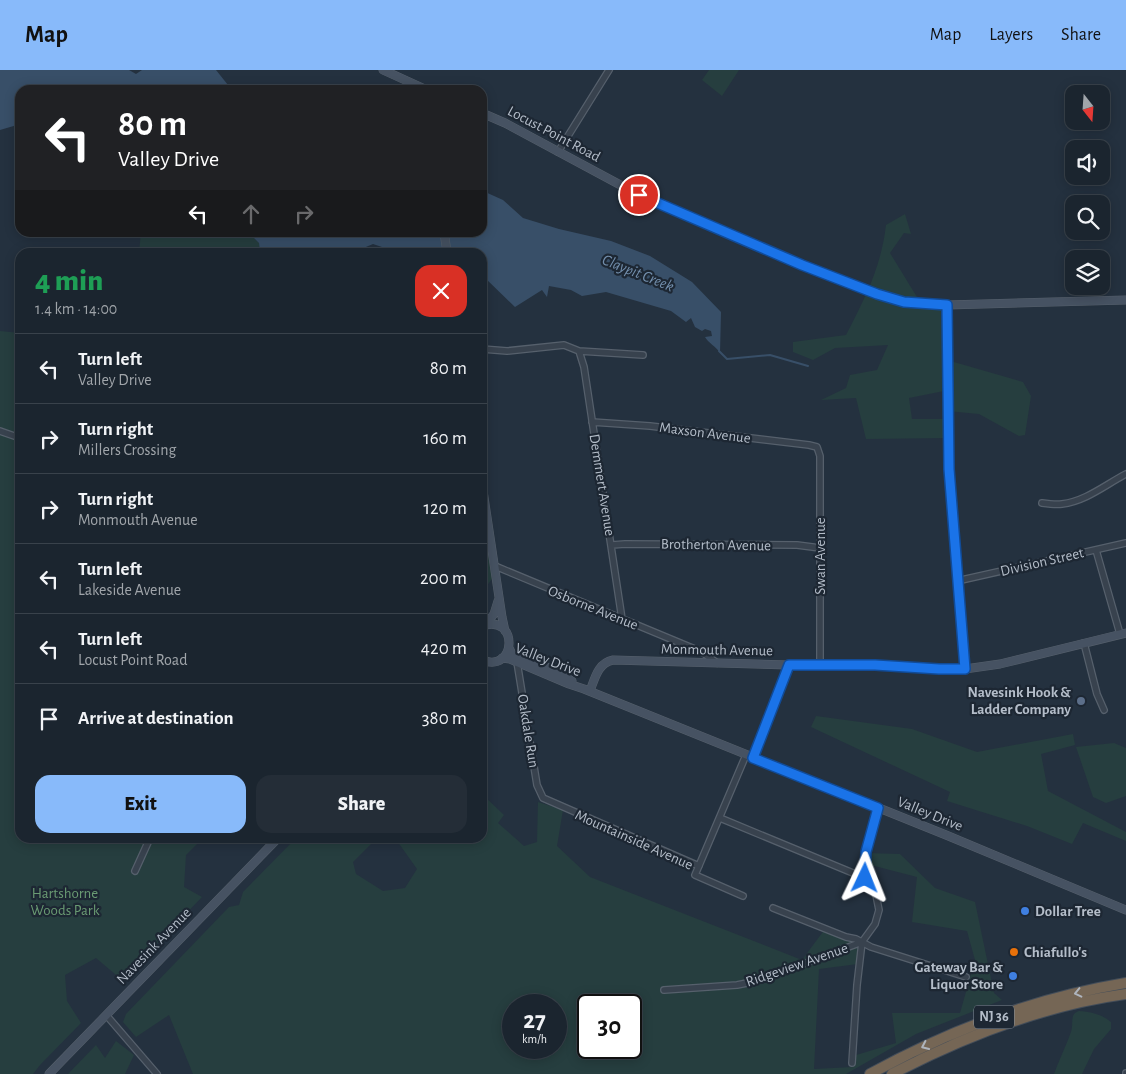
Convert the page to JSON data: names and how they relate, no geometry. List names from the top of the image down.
{
  "streets": {
    "highway": ["NJ 36"],
    "street": [
      "Locust Point Road",
      "Maxson Avenue",
      "Demmert Avenue",
      "Brotherton Avenue",
      "Swan Avenue",
      "Division Street",
      "Osborne Avenue",
      "Monmouth Avenue",
      "Valley Drive",
      "Oakdale Run",
      "Mountainside Avenue",
      "Navesink Avenue",
      "Ridgeview Avenue"
    ]
  },
  "crossings": [
    ["Maxson Avenue", "Demmert Avenue"],
    ["Maxson Avenue", "Swan Avenue"],
    ["Demmert Avenue", "Brotherton Avenue"],
    ["Demmert Avenue", "Osborne Avenue"],
    ["Brotherton Avenue", "Swan Avenue"],
    ["Swan Avenue", "Monmouth Avenue"],
    ["Osborne Avenue", "Monmouth Avenue"],
    ["Monmouth Avenue", "Valley Drive"],
    ["Valley Drive", "Oakdale Run"],
    ["Oakdale Run", "Mountainside Avenue"]
  ],
  "water": ["Claypit Creek"],
  "parks": ["Hartshorne Woods Park"],
  "places": [
    "Navesink Hook & Ladder Company",
    "Dollar Tree",
    "Chiafullo's",
    "Gateway Bar & Liquor Store"
  ],
  "north": "bottom",
  "page": {
    "header": "Map",
    "nav": ["Map", "Layers", "Share"],
    "turn": ["80 m", "Valley Drive"],
    "heading": ["4 min", "1.4 km · 14:00"],
    "list": [
      {
        "name": "Turn left",
        "note": "Valley Drive",
        "value": "80 m"
      },
      {
        "name": "Turn right",
        "note": "Millers Crossing",
        "value": "160 m"
      },
      {
        "name": "Turn right",
        "note": "Monmouth Avenue",
        "value": "120 m"
      },
      {
        "name": "Turn left",
        "note": "Lakeside Avenue",
        "value": "200 m"
      },
      {
        "name": "Turn left",
        "note": "Locust Point Road",
        "value": "420 m"
      },
      {
        "name": "Arrive at destination",
        "value": "380 m"
      }
    ],
    "buttons": ["Exit", "Share"],
    "speed": "27 km/h",
    "limit": "30"
  }
}
